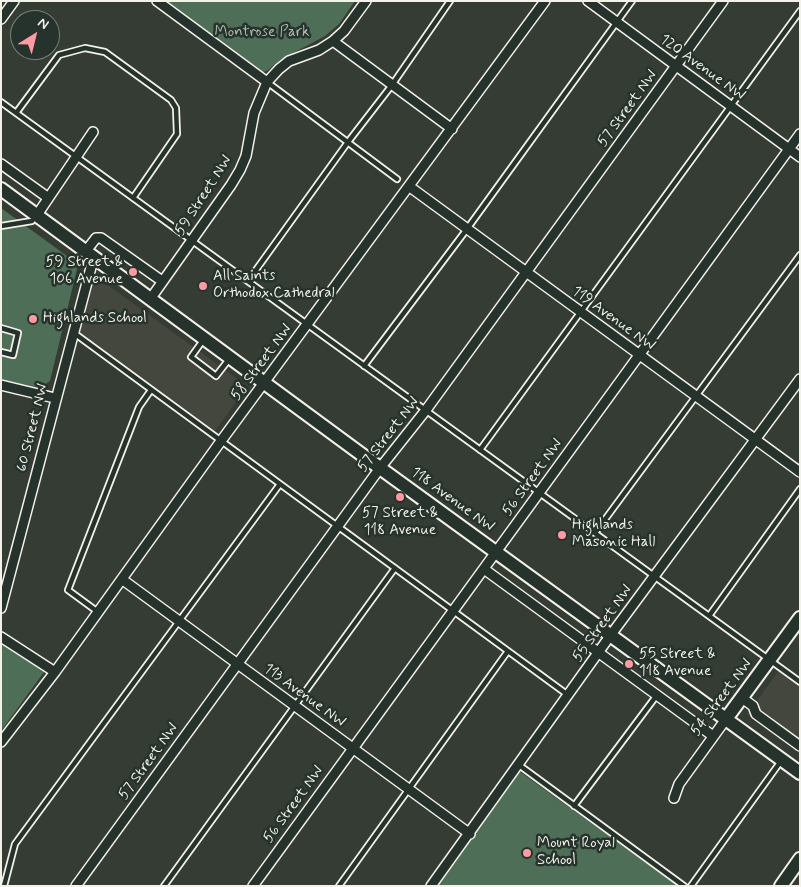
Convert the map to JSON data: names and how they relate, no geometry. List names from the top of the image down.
{
  "streets": {
    "main road": ["118 Avenue NW", "54 Street NW"],
    "street": [
      "120 Avenue NW",
      "57 Street NW",
      "59 Street NW",
      "119 Avenue NW",
      "58 Street NW",
      "60 Street NW",
      "56 Street NW",
      "55 Street NW",
      "113 Avenue NW"
    ]
  },
  "crossings": [
    ["120 Avenue NW", "57 Street NW"],
    ["120 Avenue NW", "56 Street NW"],
    ["57 Street NW", "119 Avenue NW"],
    ["57 Street NW", "118 Avenue NW"],
    ["57 Street NW", "113 Avenue NW"],
    ["59 Street NW", "118 Avenue NW"],
    ["119 Avenue NW", "58 Street NW"],
    ["119 Avenue NW", "56 Street NW"],
    ["119 Avenue NW", "55 Street NW"],
    ["58 Street NW", "118 Avenue NW"],
    ["58 Street NW", "113 Avenue NW"],
    ["60 Street NW", "118 Avenue NW"],
    ["56 Street NW", "118 Avenue NW"],
    ["56 Street NW", "113 Avenue NW"],
    ["118 Avenue NW", "55 Street NW"],
    ["118 Avenue NW", "54 Street NW"],
    ["55 Street NW", "113 Avenue NW"]
  ],
  "parks": ["Montrose Park"],
  "places": [
    "59 Street & 106 Avenue",
    "All Saints Orthodox Cathedral",
    "Highlands School",
    "57 Street & 118 Avenue",
    "Highlands Masonic Hall",
    "55 Street & 118 Avenue",
    "Mount Royal School"
  ],
  "north": "top right"
}
